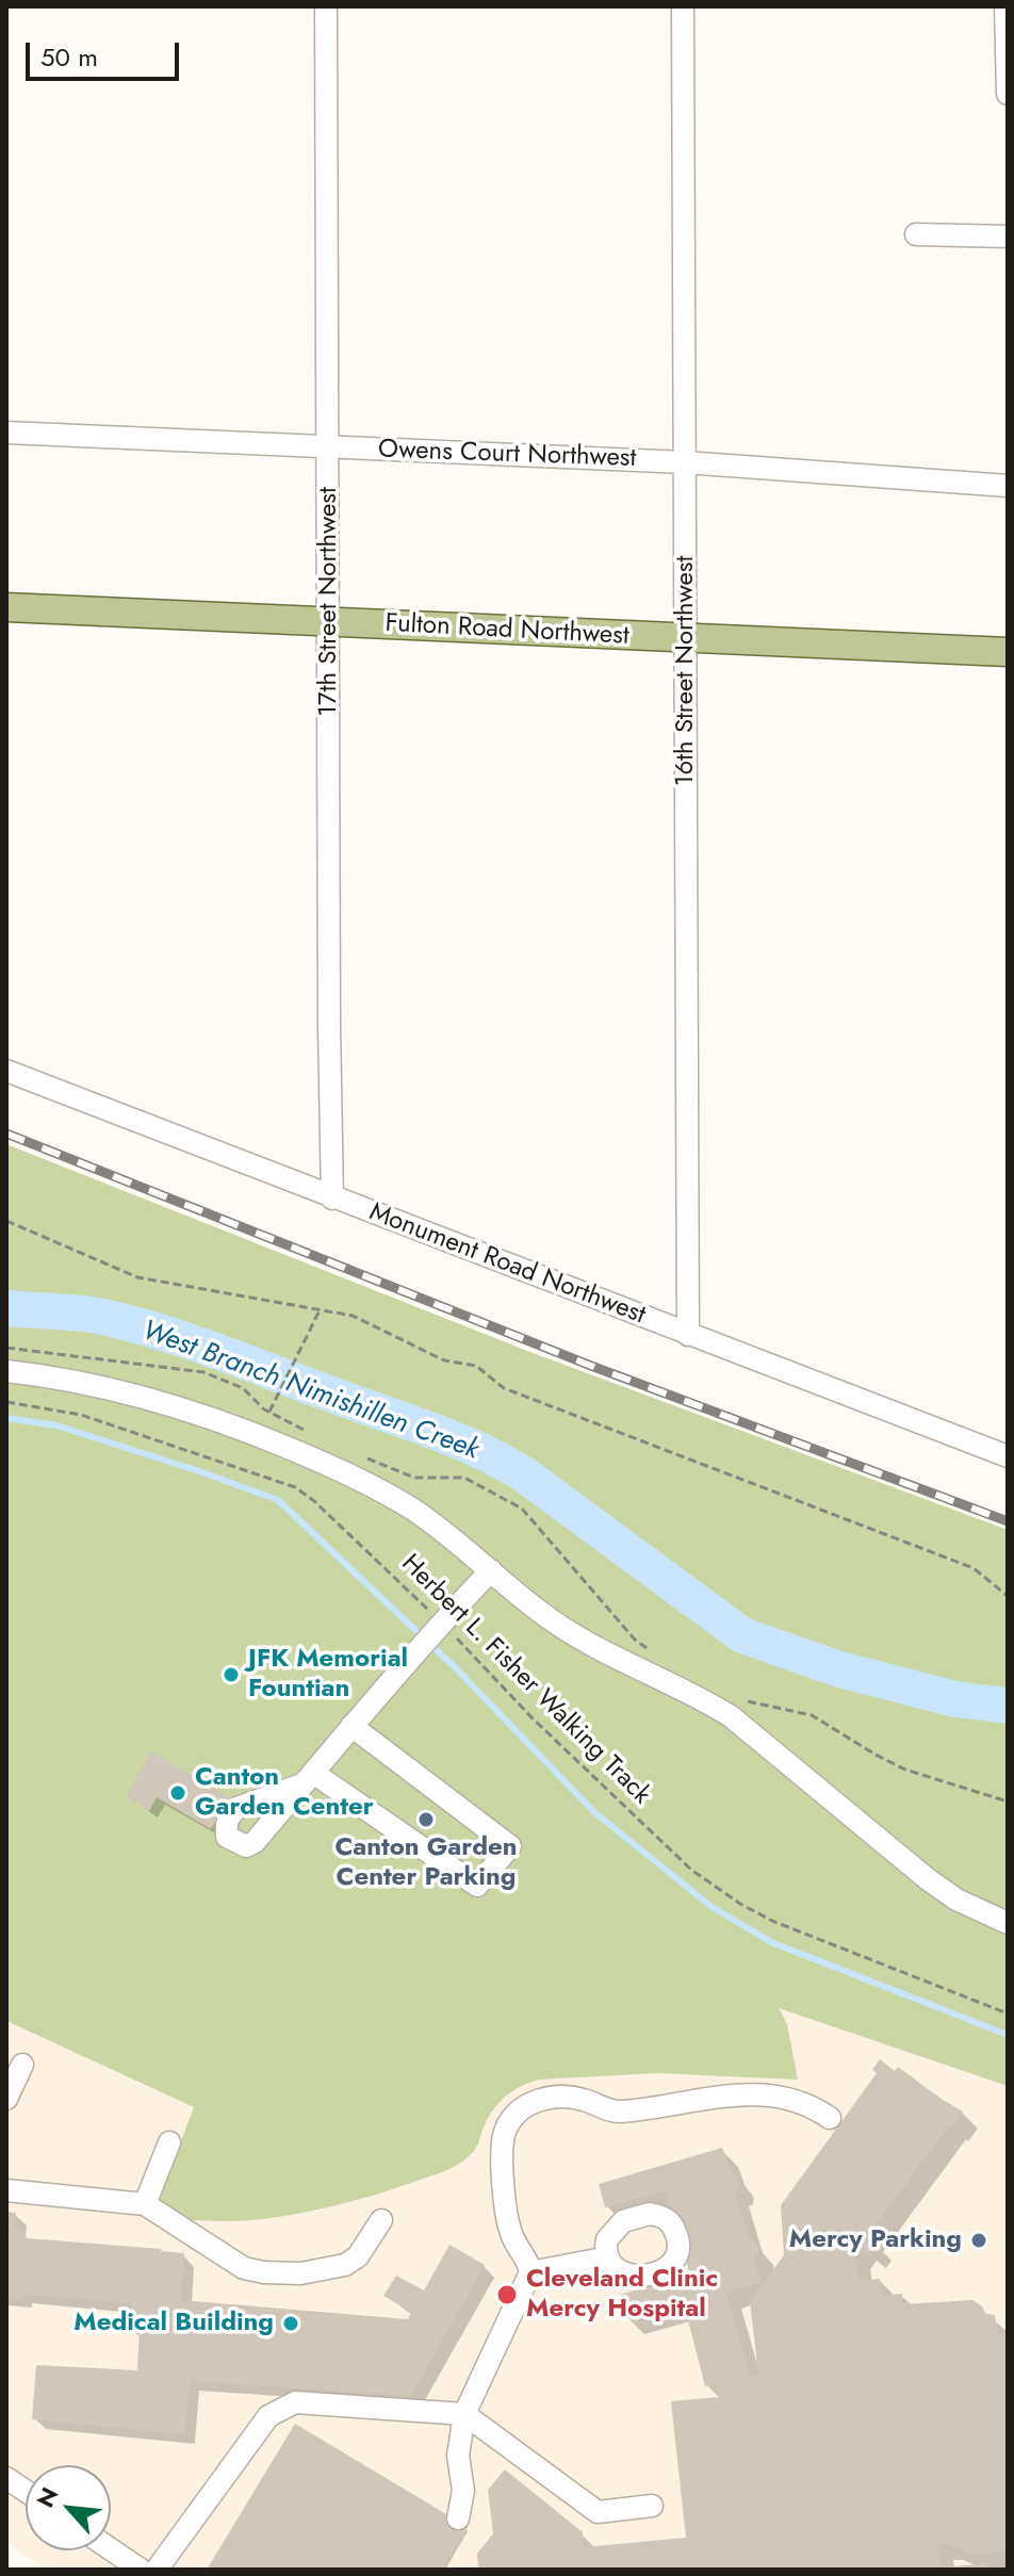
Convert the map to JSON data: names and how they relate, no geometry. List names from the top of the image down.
{
  "streets": {
    "main road": ["Fulton Road Northwest"],
    "street": [
      "Owens Court Northwest",
      "17th Street Northwest",
      "16th Street Northwest",
      "Monument Road Northwest"
    ],
    "path": ["Herbert L. Fisher Walking Track"]
  },
  "crossings": [
    ["Owens Court Northwest", "17th Street Northwest"],
    ["Owens Court Northwest", "16th Street Northwest"],
    ["17th Street Northwest", "Fulton Road Northwest"],
    ["17th Street Northwest", "Monument Road Northwest"],
    ["Fulton Road Northwest", "16th Street Northwest"],
    ["16th Street Northwest", "Monument Road Northwest"]
  ],
  "water": ["West Branch Nimishillen Creek"],
  "places": [
    "JFK Memorial Fountian",
    "Canton Garden Center",
    "Canton Garden Center Parking",
    "Mercy Parking",
    "Cleveland Clinic Mercy Hospital",
    "Medical Building"
  ],
  "scale_bar": "50 m",
  "north": "top left"
}
